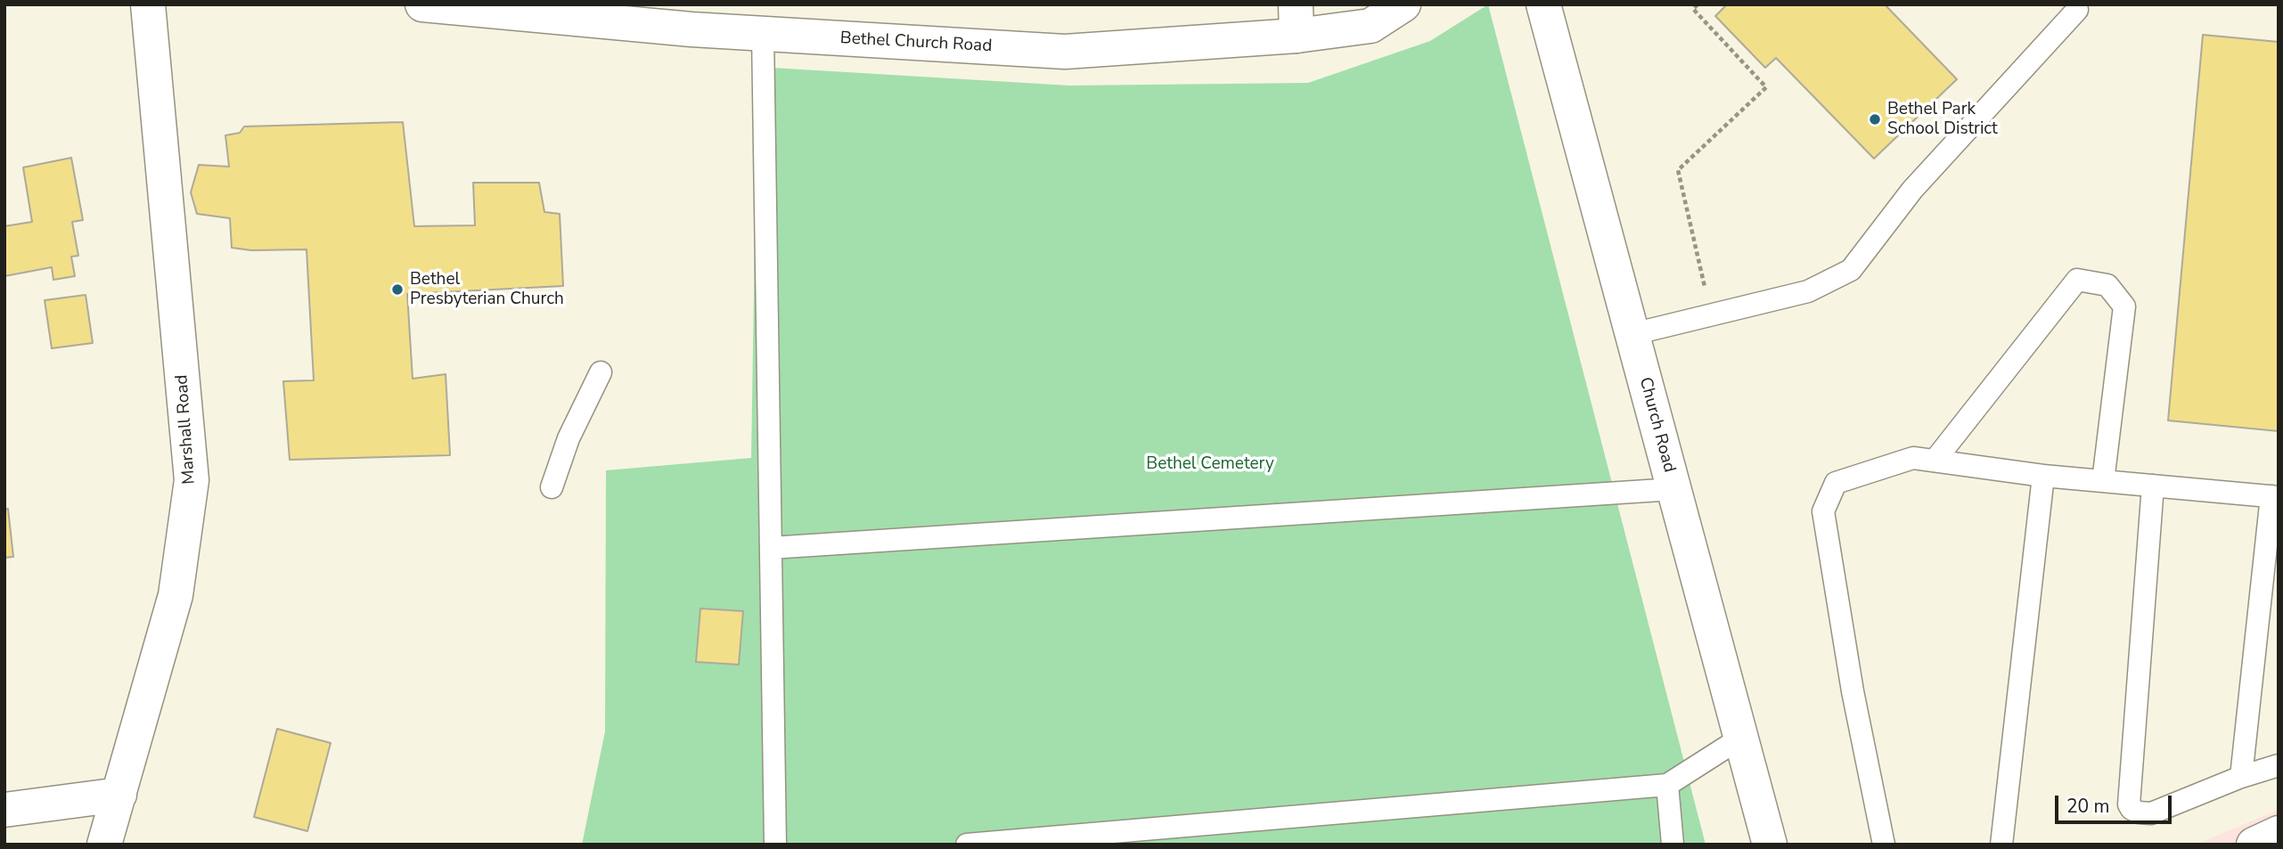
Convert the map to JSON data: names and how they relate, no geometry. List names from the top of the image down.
{
  "streets": {
    "street": ["Bethel Church Road", "Church Road", "Marshall Road"]
  },
  "parks": ["Bethel Cemetery"],
  "places": ["Bethel Park School District", "Bethel Presbyterian Church"],
  "scale_bar": "20 m"
}
